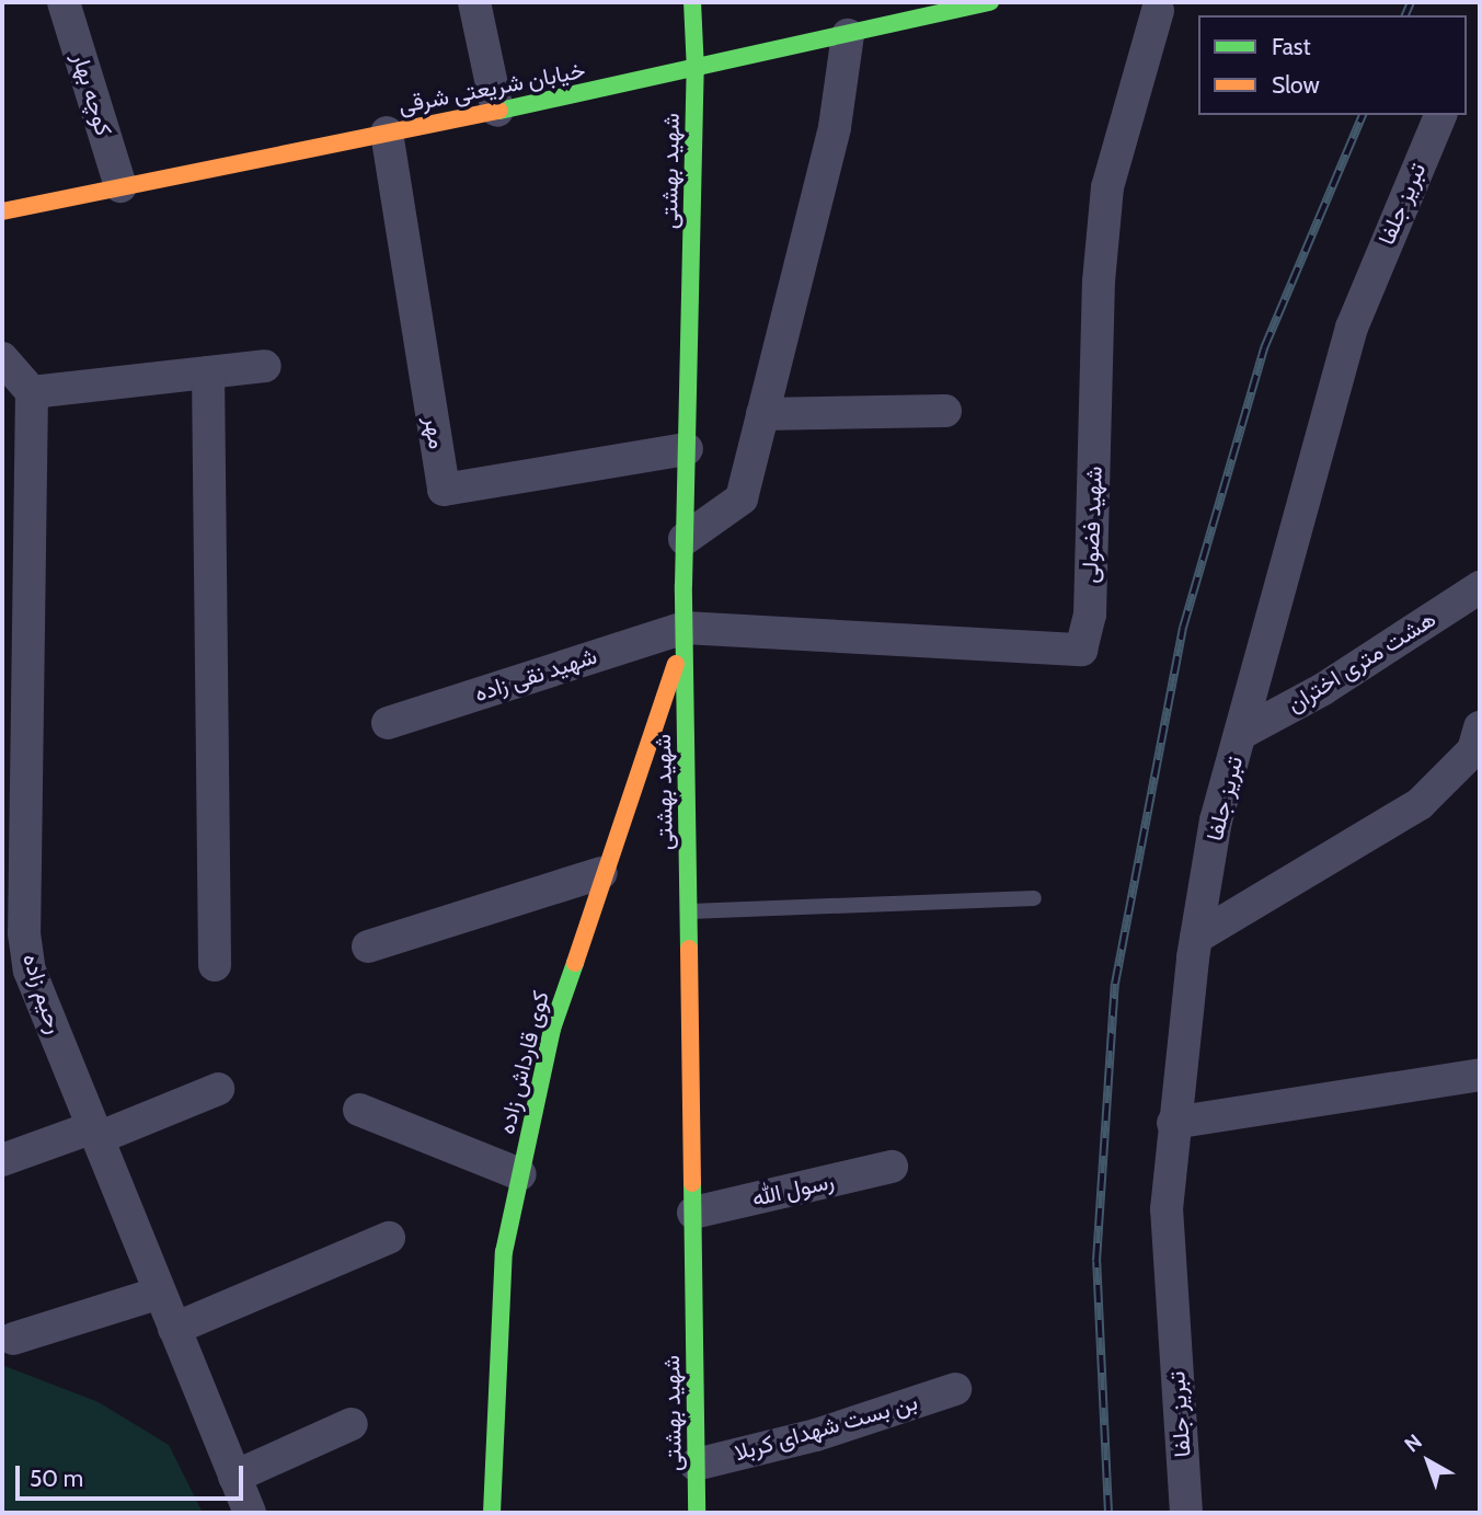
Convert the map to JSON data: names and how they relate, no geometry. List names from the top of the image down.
{
  "streets": {
    "street": [
      "خیابان شریعتی شرقی",
      "کوچه بهار",
      "شهید بهشتی",
      "تبریز جلفا",
      "مهر",
      "شهید فضولی",
      "هشت متری اختران",
      "شهید نقی زاده",
      "رحیم زاده",
      "کوی قارداش زاده",
      "رسول الله",
      "بن بست شهدای کربلا"
    ]
  },
  "crossings": [
    ["خیابان شریعتی شرقی", "کوچه بهار"],
    ["خیابان شریعتی شرقی", "شهید بهشتی"],
    ["خیابان شریعتی شرقی", "مهر"],
    ["شهید بهشتی", "مهر"],
    ["شهید بهشتی", "شهید فضولی"],
    ["شهید بهشتی", "شهید نقی زاده"],
    ["شهید بهشتی", "کوی قارداش زاده"],
    ["شهید بهشتی", "رسول الله"],
    ["شهید بهشتی", "بن بست شهدای کربلا"],
    ["تبریز جلفا", "هشت متری اختران"],
    ["شهید فضولی", "شهید نقی زاده"],
    ["شهید فضولی", "کوی قارداش زاده"],
    ["شهید نقی زاده", "کوی قارداش زاده"]
  ],
  "legend": ["Fast", "Slow"],
  "scale_bar": "50 m",
  "north": "top left"
}
